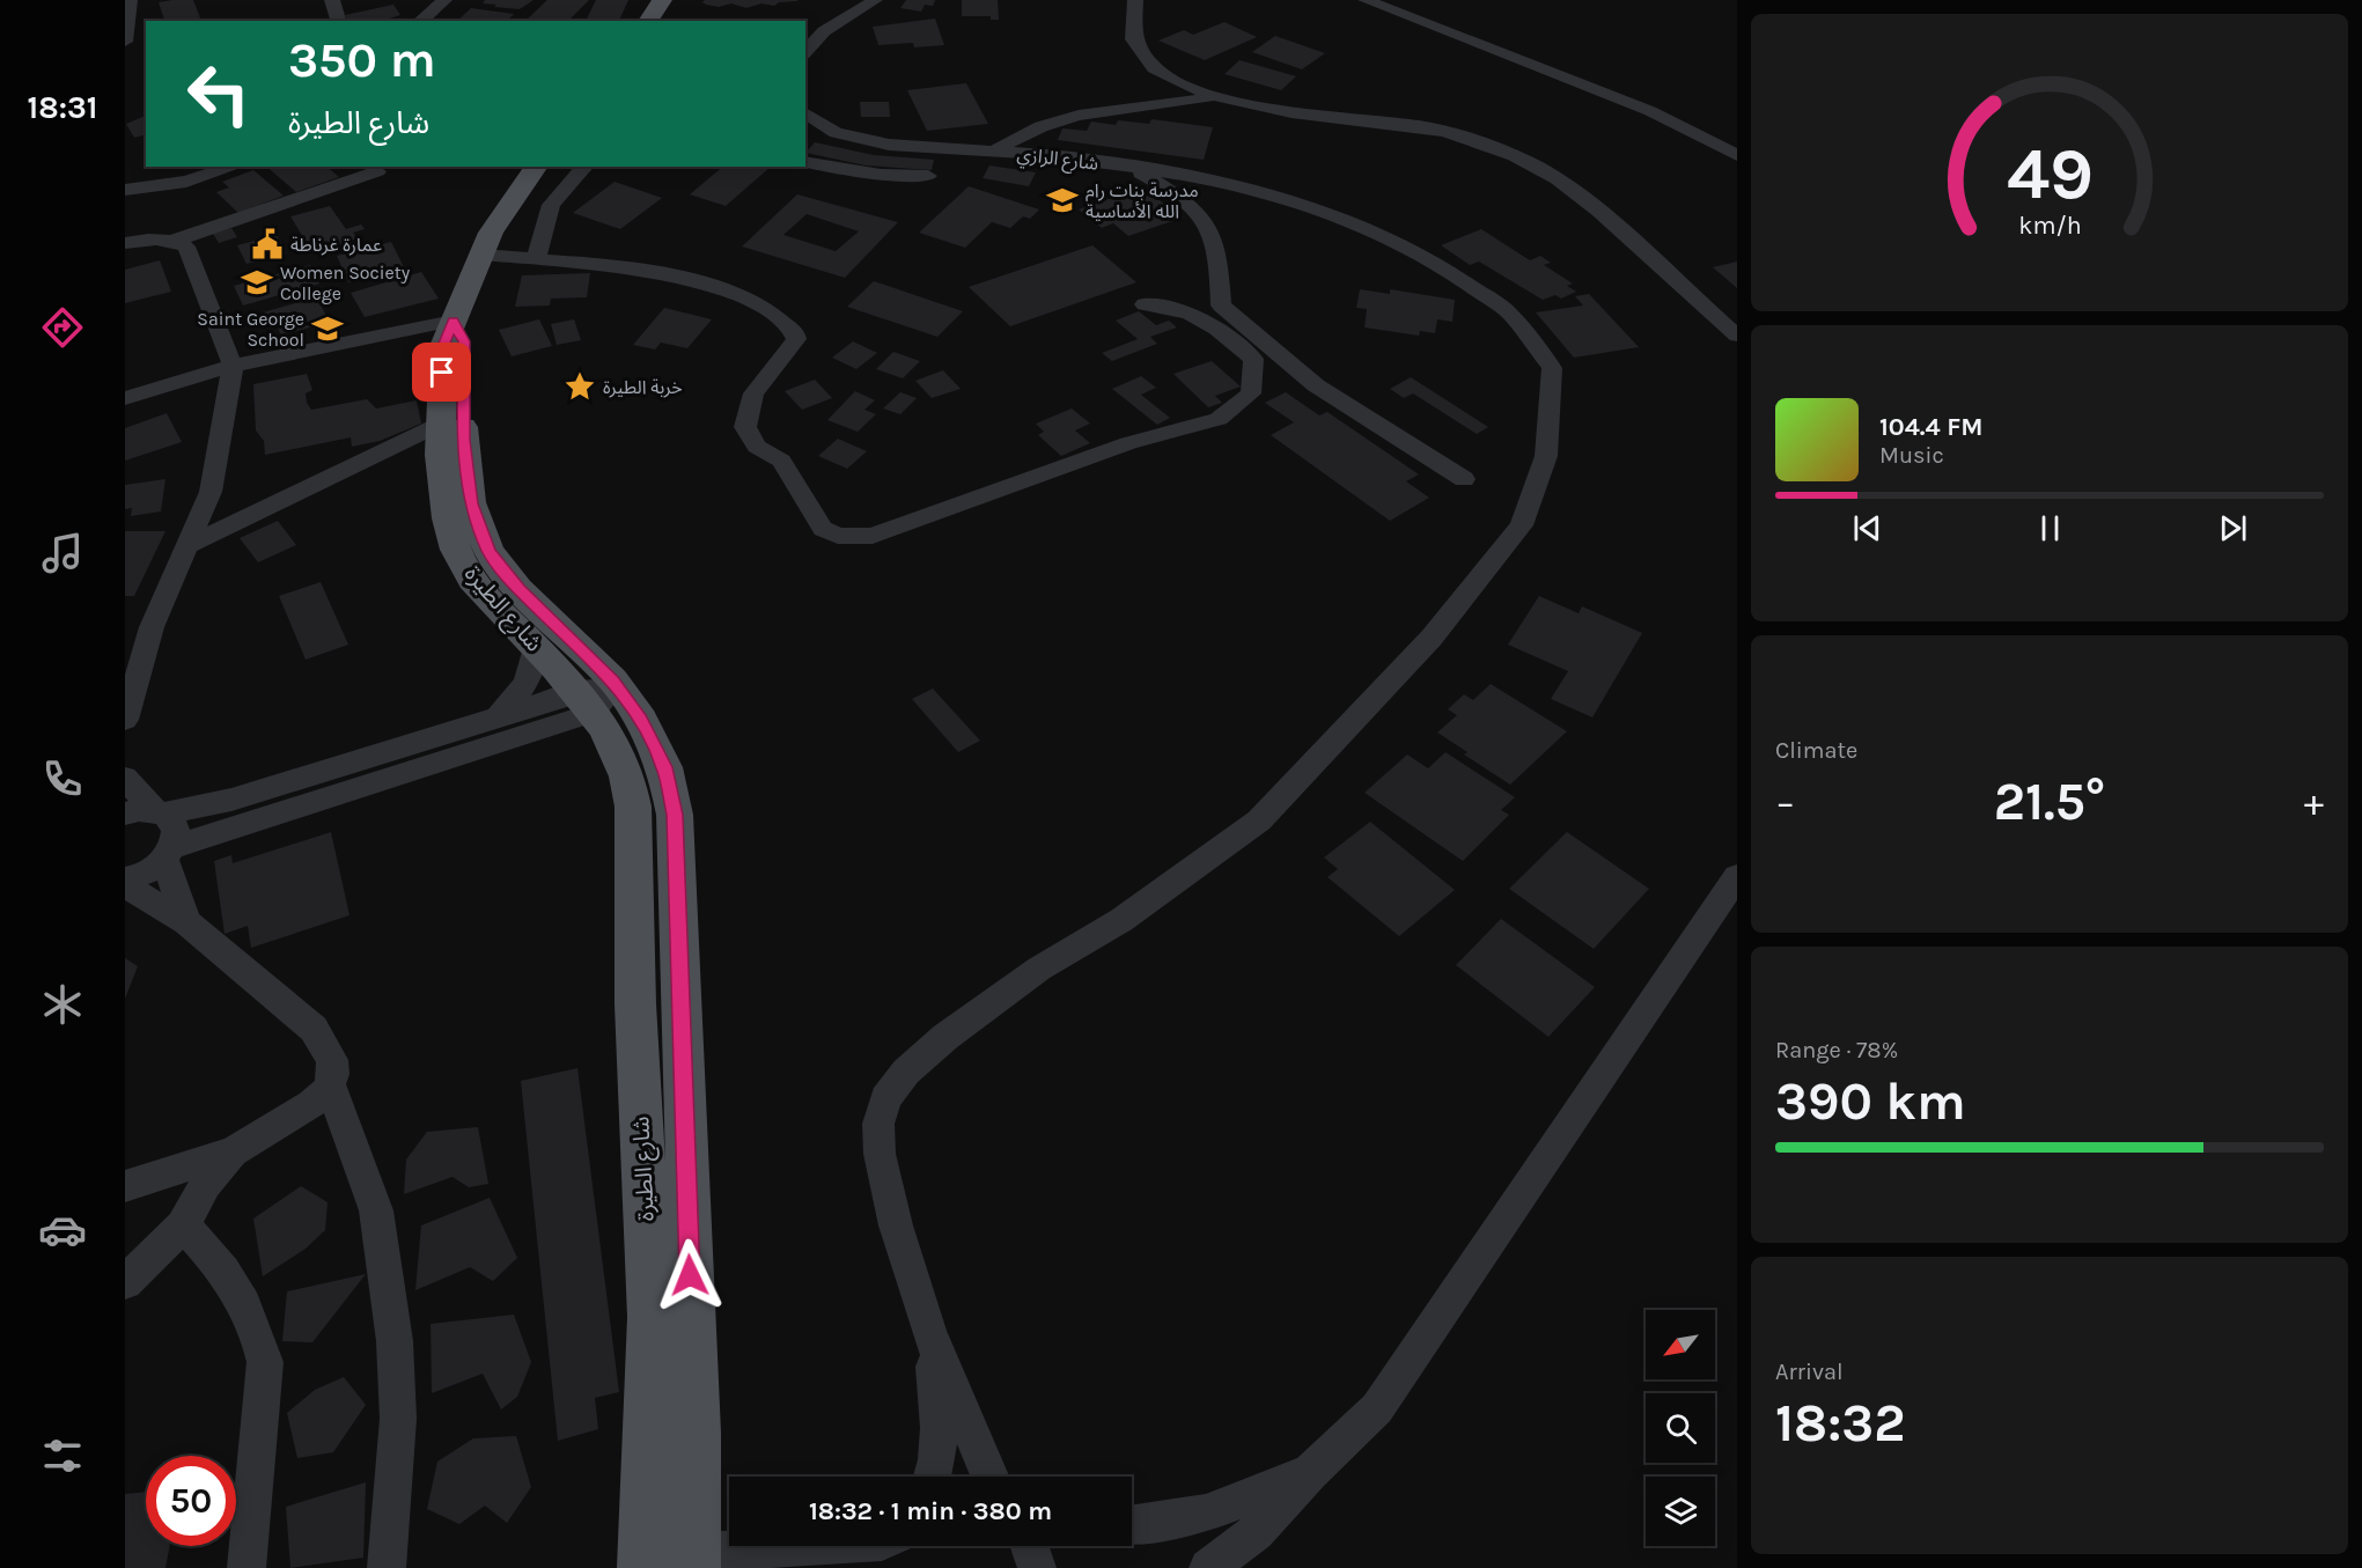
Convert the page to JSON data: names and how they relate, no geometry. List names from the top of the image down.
{
  "streets": {
    "main road": ["شارع الطيرة"],
    "street": ["شارع الرازي"]
  },
  "places": {
    "school or university": ["مدرسة بنات رام الله الأساسية", "Women Society College", "Saint George School"],
    "public building": ["عمارة غرناطة"],
    "place": ["خربة الطيرة"]
  },
  "north": "bottom left",
  "page": {
    "tabs": "18:31",
    "turn": ["350 m", "شارع الطيرة"],
    "song": ["104.4 FM", "Music"],
    "tile": [
      "Climate",
      ["Range · 78%", "390 km"],
      ["Arrival", "18:32"]
    ],
    "heat": ["−", "21.5°", "+"],
    "limit": "50",
    "trip": "18:32 · 1 min · 380 m",
    "gauge": ["49", "km/h"]
  }
}
